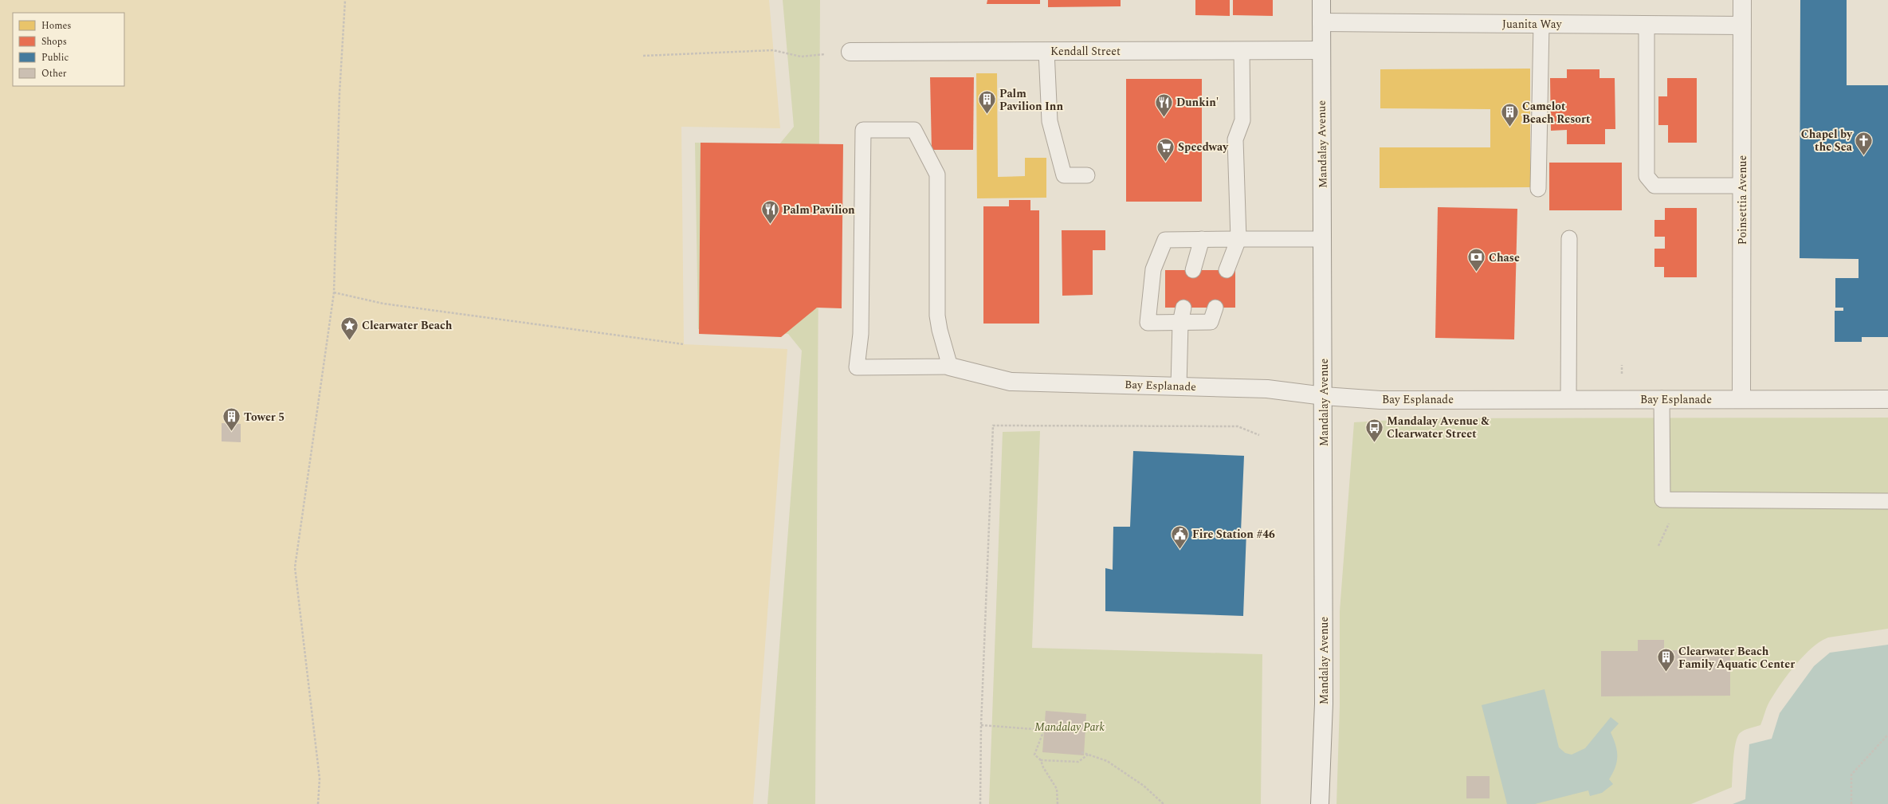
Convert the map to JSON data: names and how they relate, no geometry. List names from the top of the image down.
{
  "streets": {
    "street": [
      "Juanita Way",
      "Kendall Street",
      "Mandalay Avenue",
      "Poinsettia Avenue",
      "Bay Esplanade"
    ]
  },
  "crossings": [
    ["Juanita Way", "Mandalay Avenue"],
    ["Juanita Way", "Poinsettia Avenue"],
    ["Kendall Street", "Mandalay Avenue"],
    ["Mandalay Avenue", "Bay Esplanade"],
    ["Poinsettia Avenue", "Bay Esplanade"]
  ],
  "parks": ["Mandalay Park"],
  "places": {
    "building": [
      "Palm Pavilion Inn",
      "Camelot Beach Resort",
      "Tower 5",
      "Clearwater Beach Family Aquatic Center"
    ],
    "restaurant": ["Dunkin'", "Palm Pavilion"],
    "church": ["Chapel by the Sea"],
    "supermarket": ["Speedway"],
    "bank": ["Chase"],
    "place": ["Clearwater Beach"],
    "bus stop": ["Mandalay Avenue & Clearwater Street"],
    "public building": ["Fire Station #46"]
  },
  "legend": [
    "Homes",
    "Shops",
    "Public",
    "Other"
  ]
}
